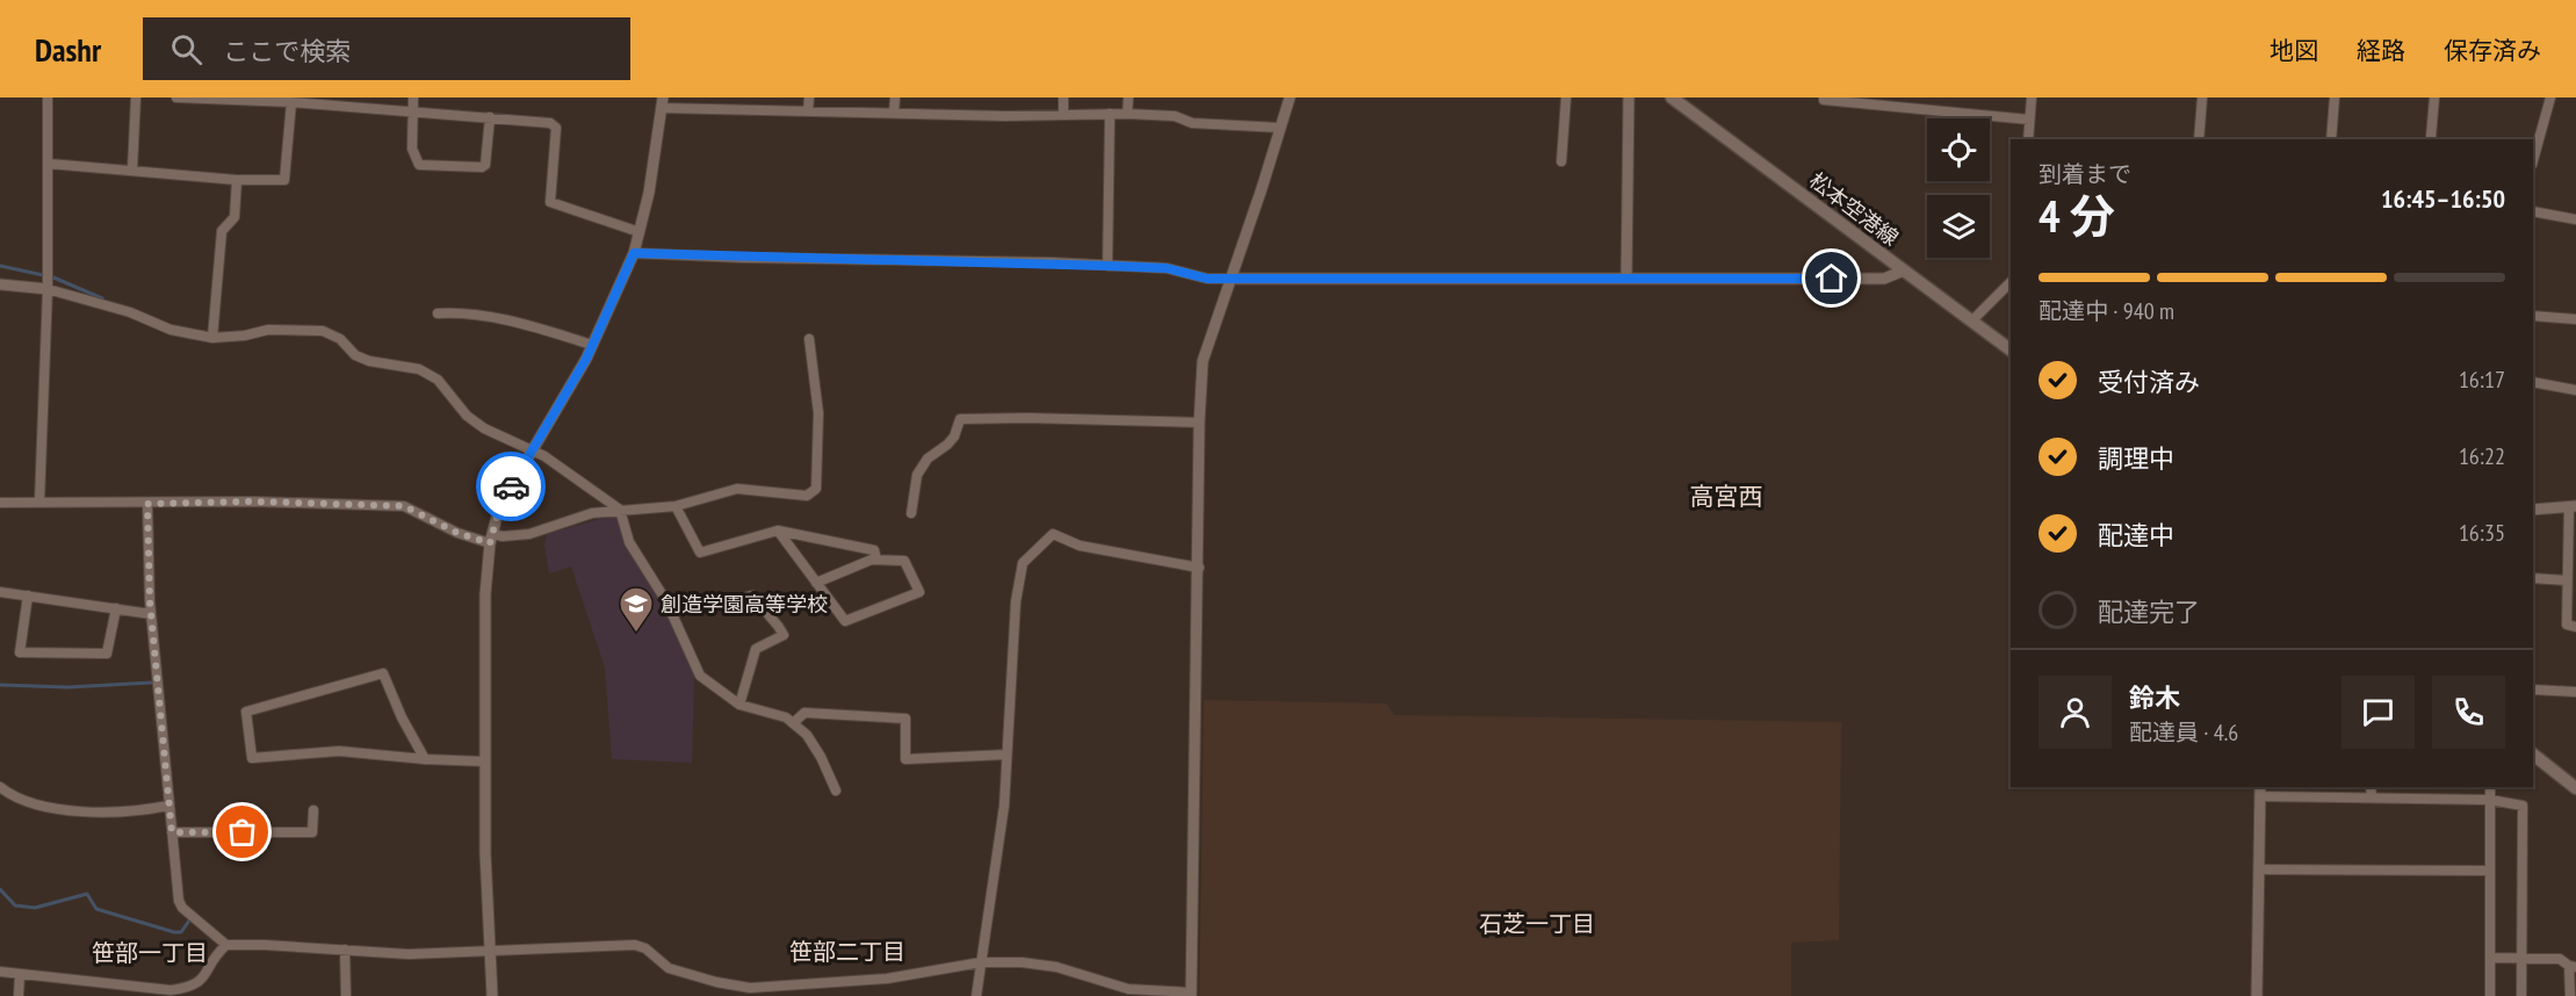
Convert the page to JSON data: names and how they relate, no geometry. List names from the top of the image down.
{
  "streets": {
    "main road": ["松本空港線"]
  },
  "districts": [
    "高宮西",
    "石芝一丁目",
    "笹部二丁目",
    "笹部一丁目"
  ],
  "places": {
    "school or university": ["創造学園高等学校"]
  },
  "page": {
    "header": "Dashr",
    "search": "ここで検索",
    "nav": ["地図", "経路", "保存済み"],
    "heading": ["4 分", "到着まで", "16:45–16:50"],
    "panel": ["鈴木", "配達員 · 4.6"],
    "bar": "配達中 · 940 m",
    "list": [
      ["受付済み", "16:17"],
      ["調理中", "16:22"],
      ["配達中", "16:35"],
      "配達完了"
    ]
  }
}
